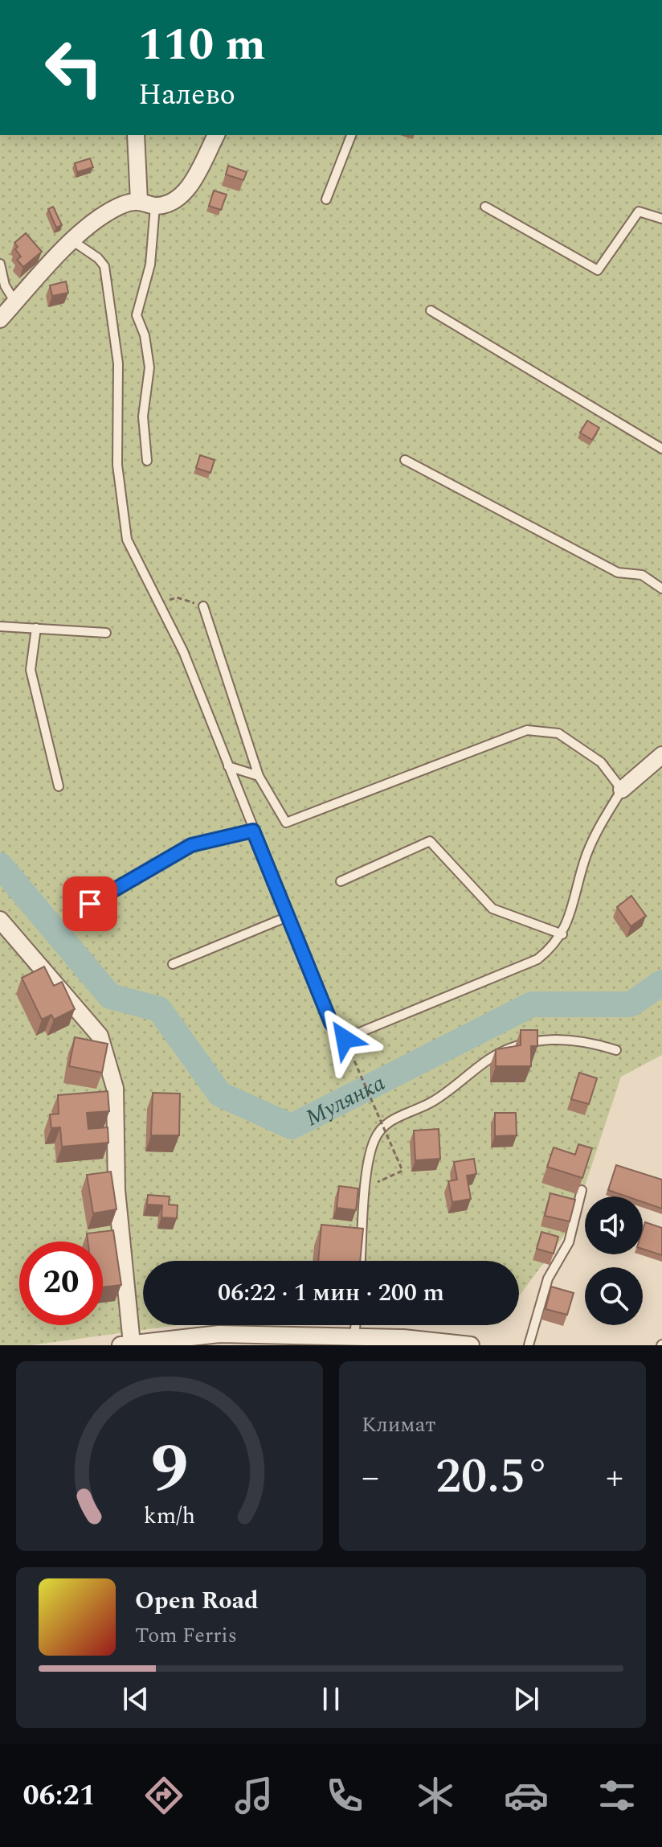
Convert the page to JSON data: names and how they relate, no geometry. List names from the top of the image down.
{
  "water": ["Мулянка"],
  "page": {
    "turn": ["110 m", "Налево"],
    "limit": "20",
    "trip": "06:22 · 1 мин · 200 m",
    "tile": "Климат",
    "heat": ["−", "20.5°", "+"],
    "song": ["Open Road", "Tom Ferris"],
    "tabs": "06:21",
    "gauge": ["9", "km/h"]
  }
}
